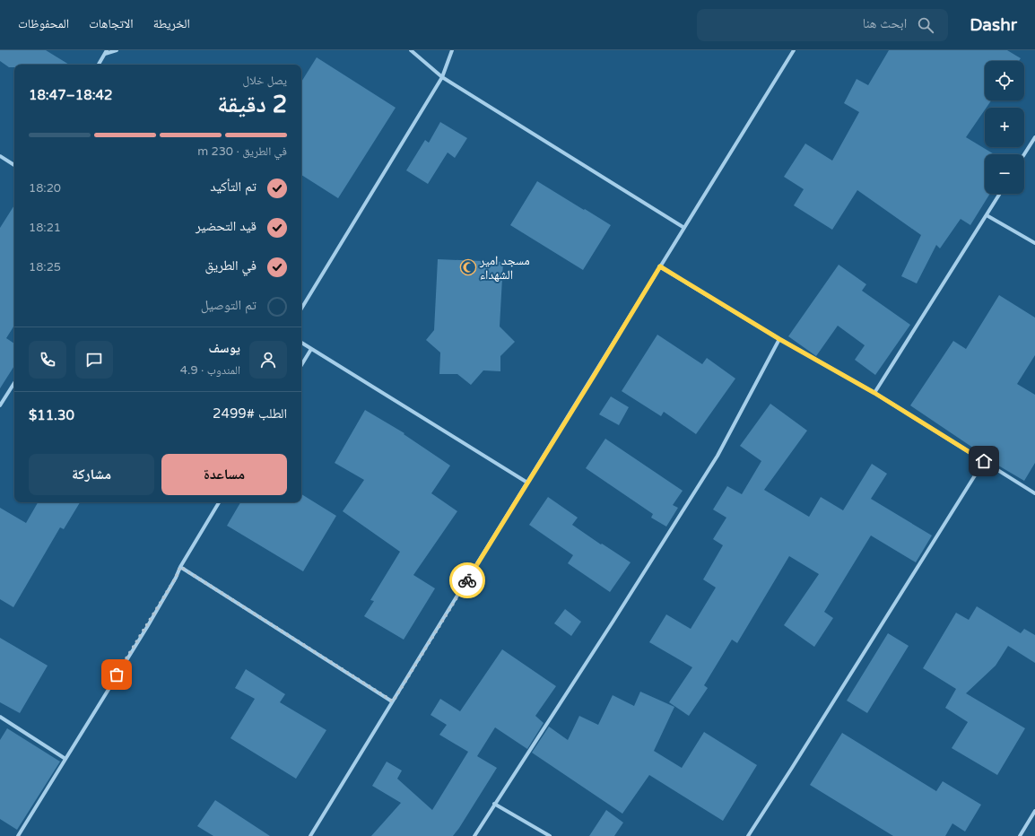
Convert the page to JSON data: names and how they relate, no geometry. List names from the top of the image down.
{
  "places": {
    "mosque": ["مسجد امير الشهداء"]
  },
  "page": {
    "header": "Dashr",
    "search": "ابحث هنا",
    "nav": ["الخريطة", "الاتجاهات", "المحفوظات"],
    "map_buttons": ["+", "−"],
    "heading": ["2 دقيقة", "يصل خلال", "18:42–18:47"],
    "panel": [
      "يوسف",
      "المندوب · 4.9",
      "الطلب #2499",
      "$11.30"
    ],
    "bar": "في الطريق · 230 m",
    "list": [
      ["تم التأكيد", "18:20"],
      ["قيد التحضير", "18:21"],
      ["في الطريق", "18:25"],
      "تم التوصيل"
    ],
    "buttons": ["مساعدة", "مشاركة"]
  }
}
